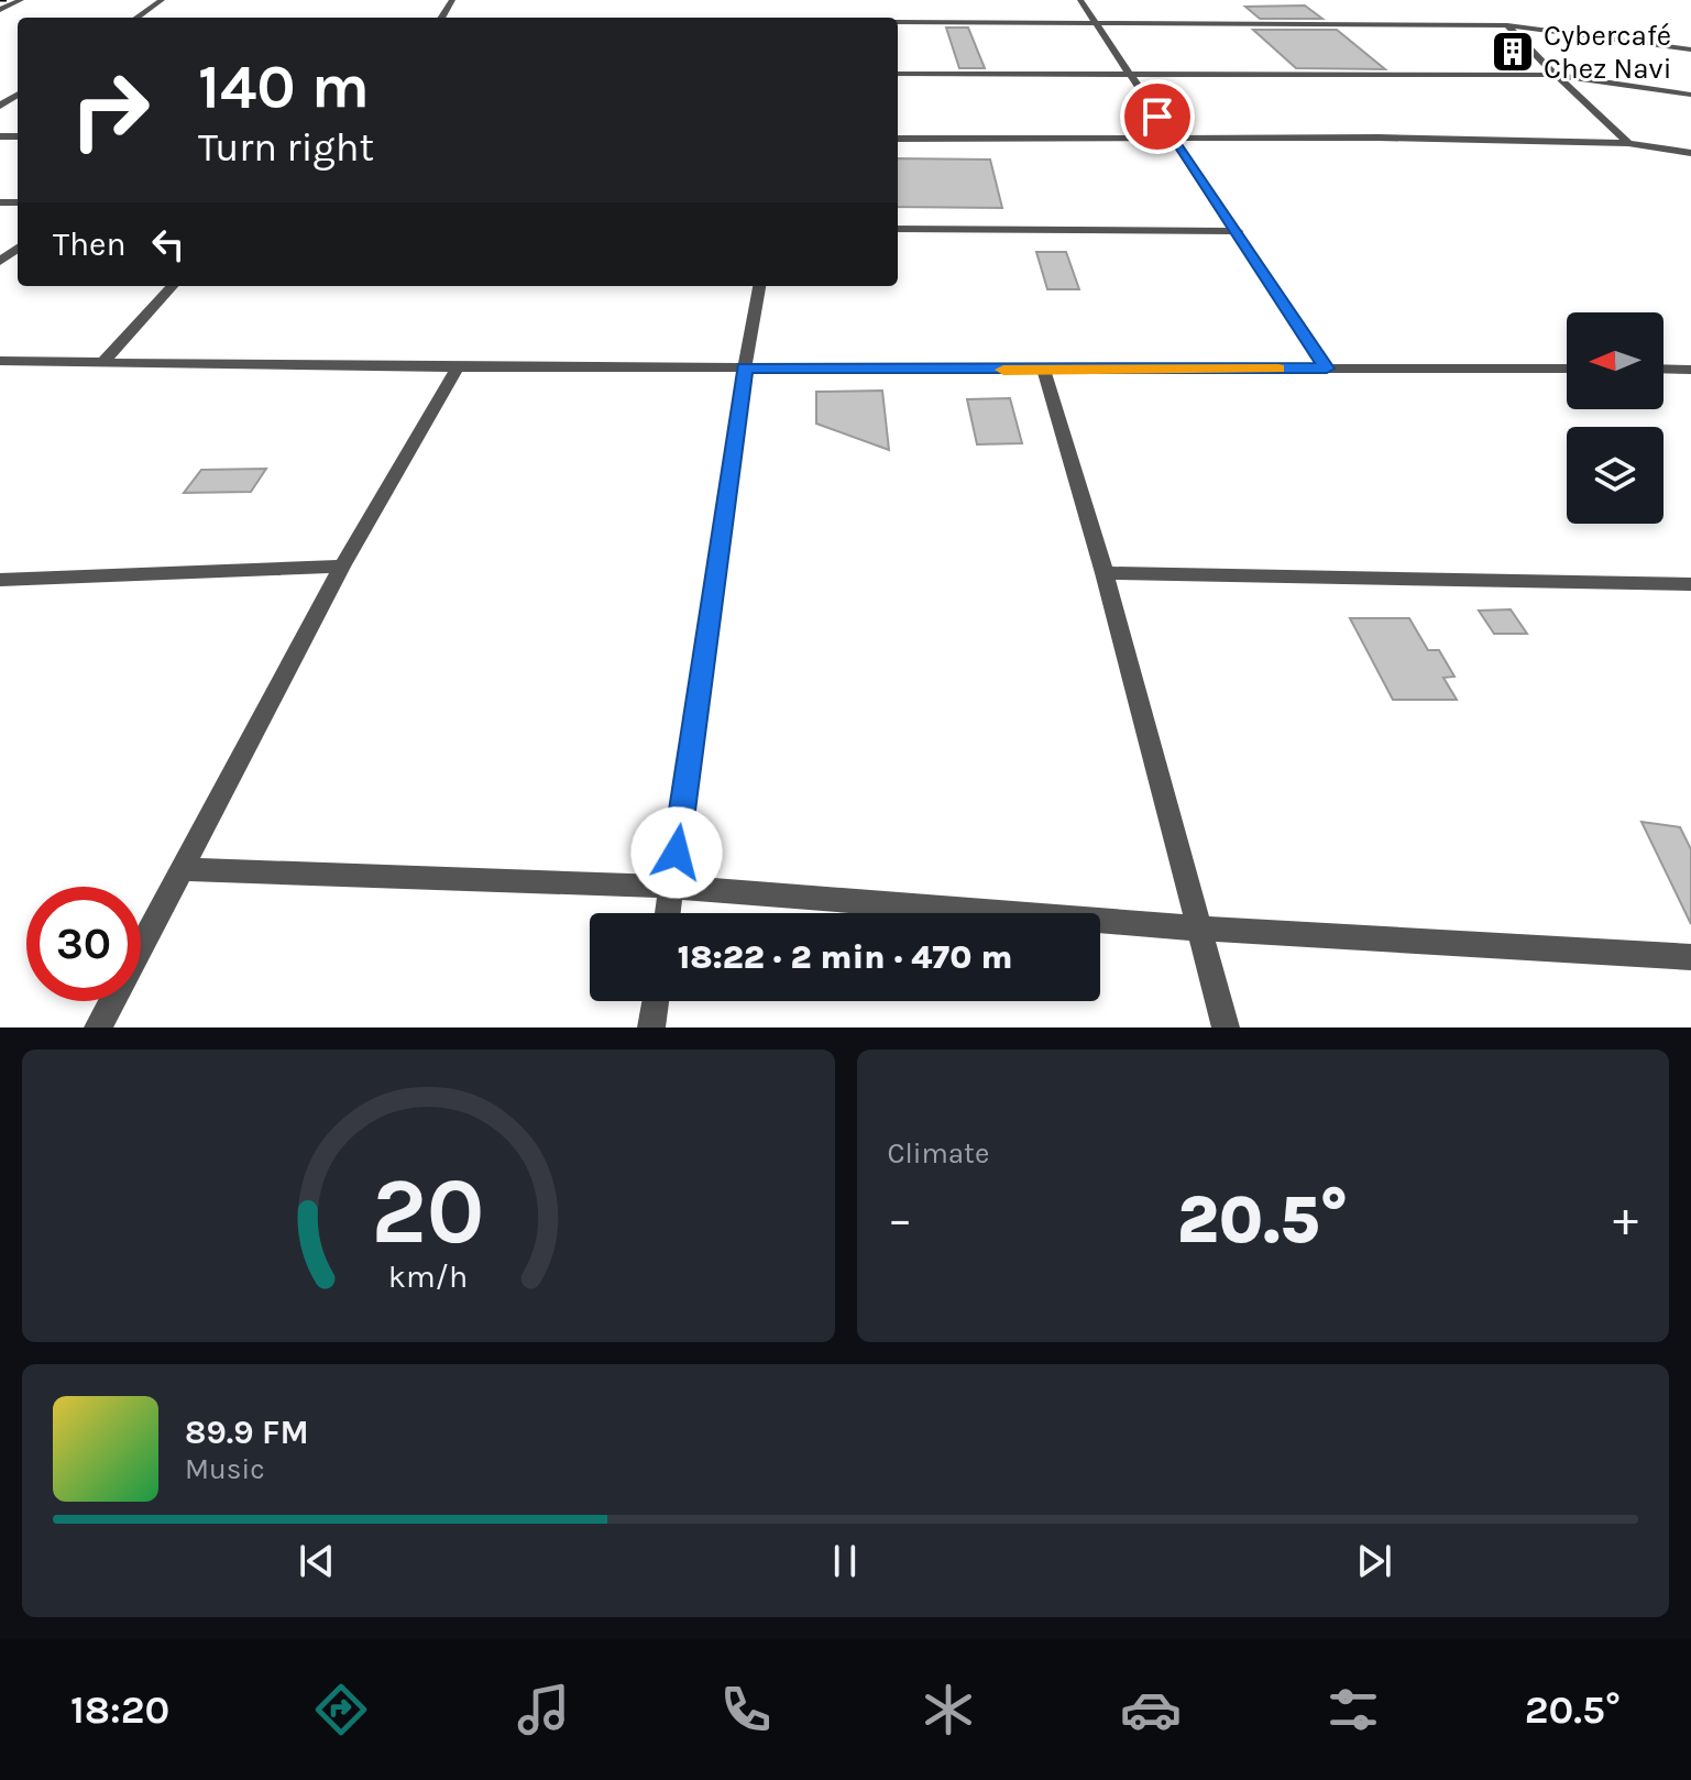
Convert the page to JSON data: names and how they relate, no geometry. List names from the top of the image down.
{
  "places": {
    "building": ["Cybercafé Chez Navi"]
  },
  "north": "left",
  "page": {
    "turn": ["140 m", "Turn right"],
    "then": "Then",
    "limit": "30",
    "trip": "18:22 · 2 min · 470 m",
    "tile": "Climate",
    "heat": ["−", "20.5°", "+"],
    "song": ["89.9 FM", "Music"],
    "tabs": ["18:20", "20.5°"],
    "gauge": ["20", "km/h"]
  }
}
